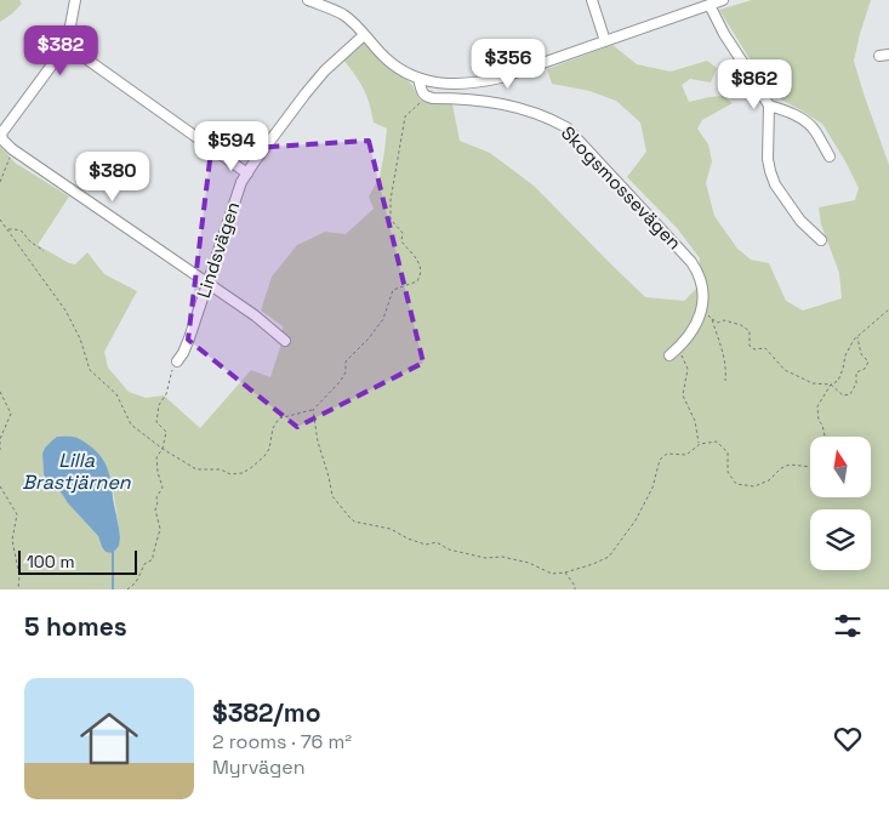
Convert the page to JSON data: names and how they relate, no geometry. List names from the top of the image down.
{
  "streets": {
    "street": ["Skogsmossevägen", "Lindsvägen"]
  },
  "water": ["Lilla Brastjärnen"],
  "scale_bar": "100 m",
  "north": "top",
  "page": {
    "price": [
      "$382",
      "$356",
      "$862",
      "$594",
      "$380"
    ],
    "scale": "100 m",
    "heading": "5 homes",
    "list": [
      {
        "name": "$382/mo",
        "note": "2 rooms · 76 m² · Myrvägen"
      }
    ]
  }
}
